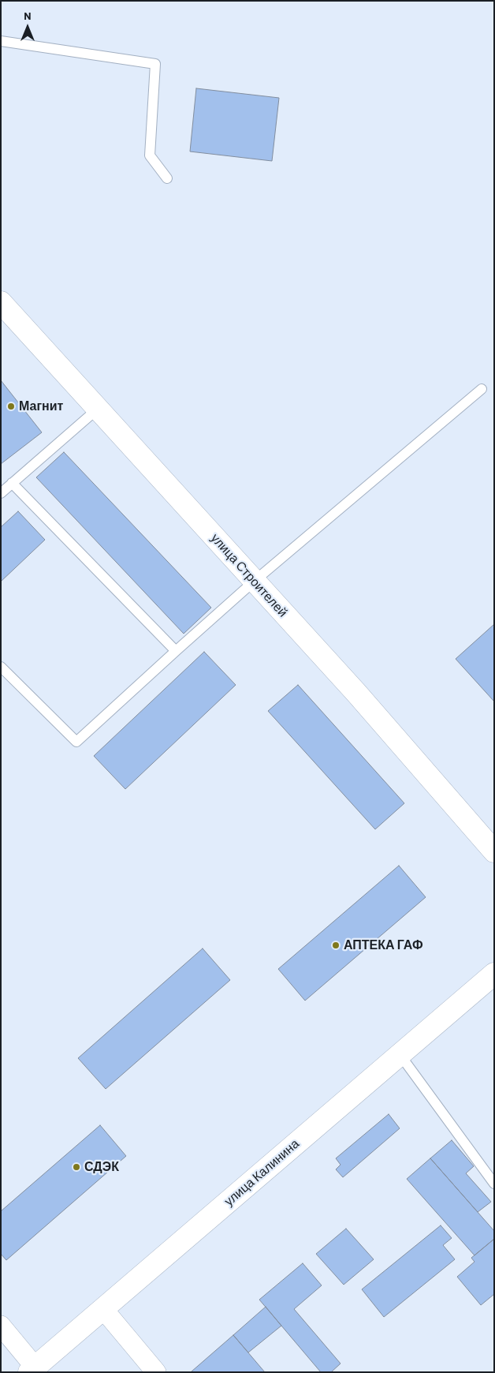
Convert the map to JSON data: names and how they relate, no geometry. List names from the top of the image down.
{
  "streets": {
    "main road": ["улица Строителей", "улица Калинина"]
  },
  "places": ["Магнит", "АПТЕКА ГАФ", "СДЭК"],
  "north": "top"
}
